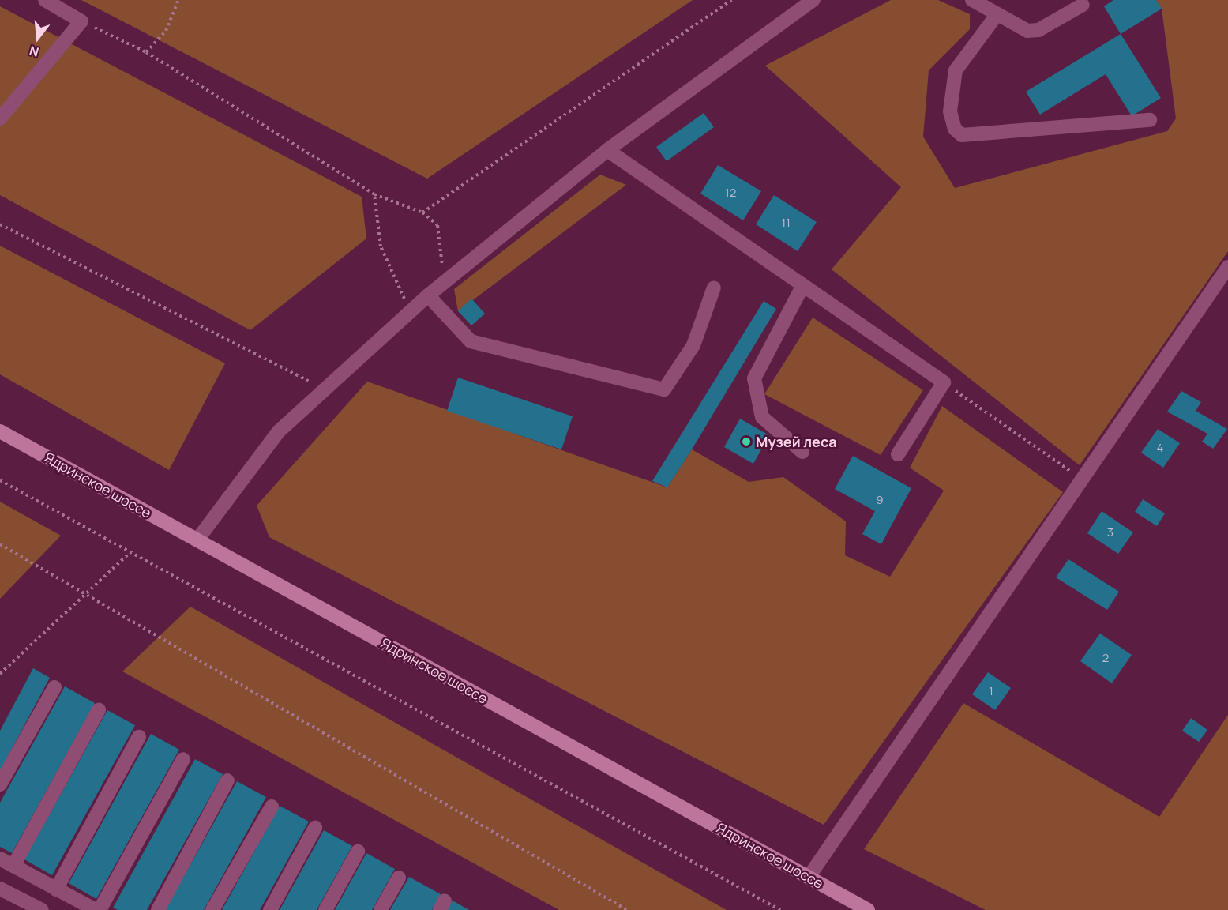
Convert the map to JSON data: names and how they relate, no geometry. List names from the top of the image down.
{
  "streets": {
    "main road": ["Ядринское шоссе"]
  },
  "places": ["Музей леса"],
  "house_numbers": [
    "12",
    "11",
    "4",
    "9",
    "3",
    "2",
    "1"
  ],
  "north": "bottom"
}
